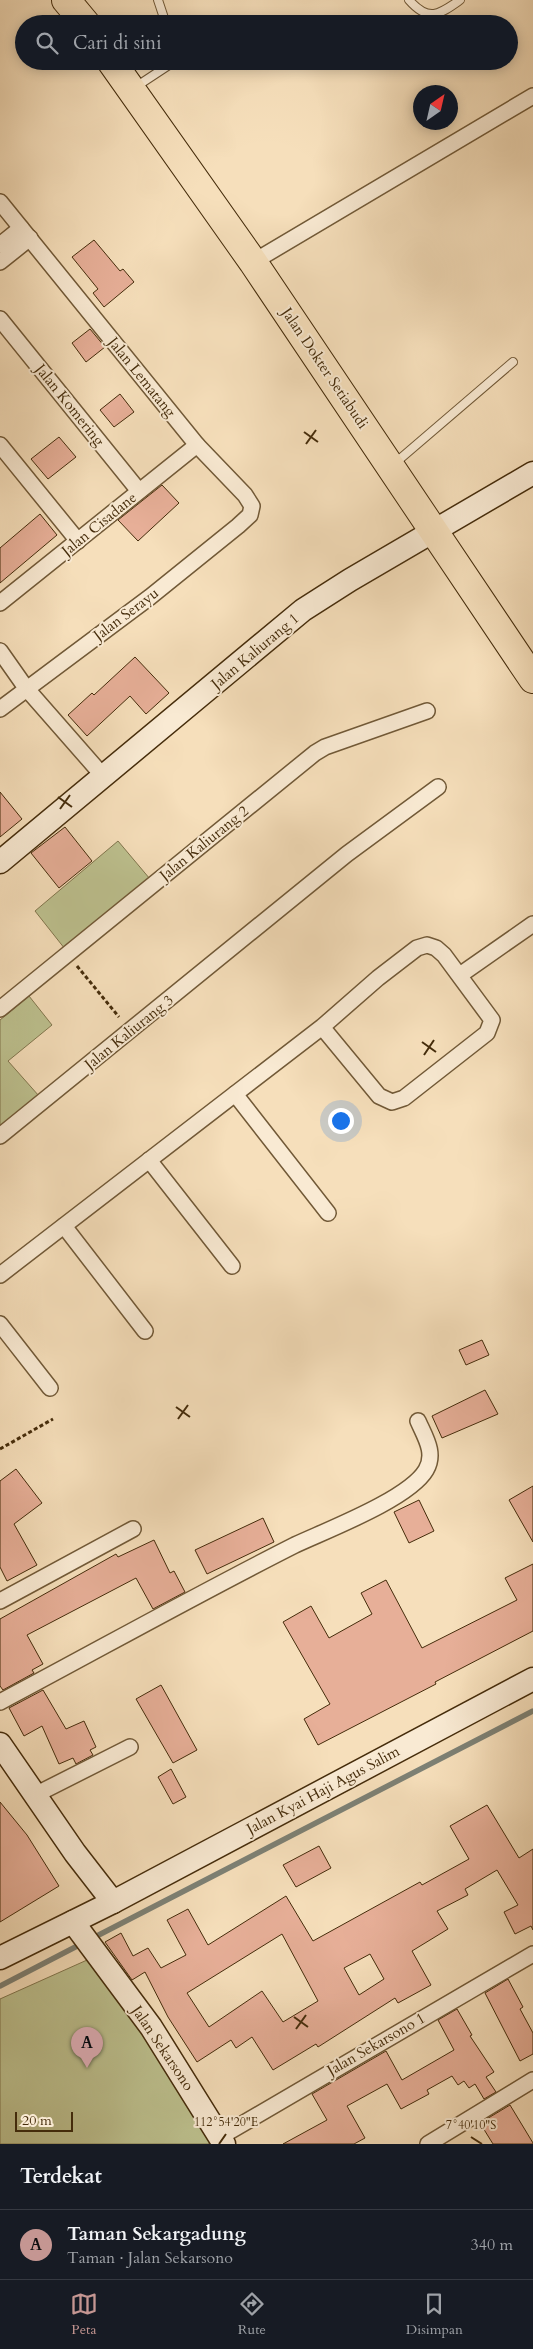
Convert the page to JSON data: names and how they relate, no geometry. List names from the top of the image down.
{
  "streets": {
    "highway": ["Jalan Dokter Setiabudi"],
    "street": [
      "Jalan Lematang",
      "Jalan Komering",
      "Jalan Cisadane",
      "Jalan Serayu",
      "Jalan Kaliurang 1",
      "Jalan Kaliurang 2",
      "Jalan Kaliurang 3",
      "Jalan Kyai Haji Agus Salim",
      "Jalan Sekarsono 1",
      "Jalan Sekarsono"
    ]
  },
  "crossings": [
    ["Jalan Dokter Setiabudi", "Jalan Kaliurang 1"],
    ["Jalan Lematang", "Jalan Cisadane"],
    ["Jalan Lematang", "Jalan Serayu"],
    ["Jalan Komering", "Jalan Cisadane"],
    ["Jalan Kyai Haji Agus Salim", "Jalan Sekarsono"],
    ["Jalan Sekarsono 1", "Jalan Sekarsono"]
  ],
  "scale_bar": "20 m",
  "north": "top right",
  "page": {
    "search": "Cari di sini",
    "pins": "A",
    "scale": "20 m",
    "heading": "Terdekat",
    "list": [
      {
        "mark": "A",
        "name": "Taman Sekargadung",
        "note": "Taman · Jalan Sekarsono",
        "value": "340 m"
      }
    ],
    "nav": ["Peta", "Rute", "Disimpan"]
  },
  "coordinates": ["112°54'20\"E", "7°40'10\"S"]
}
